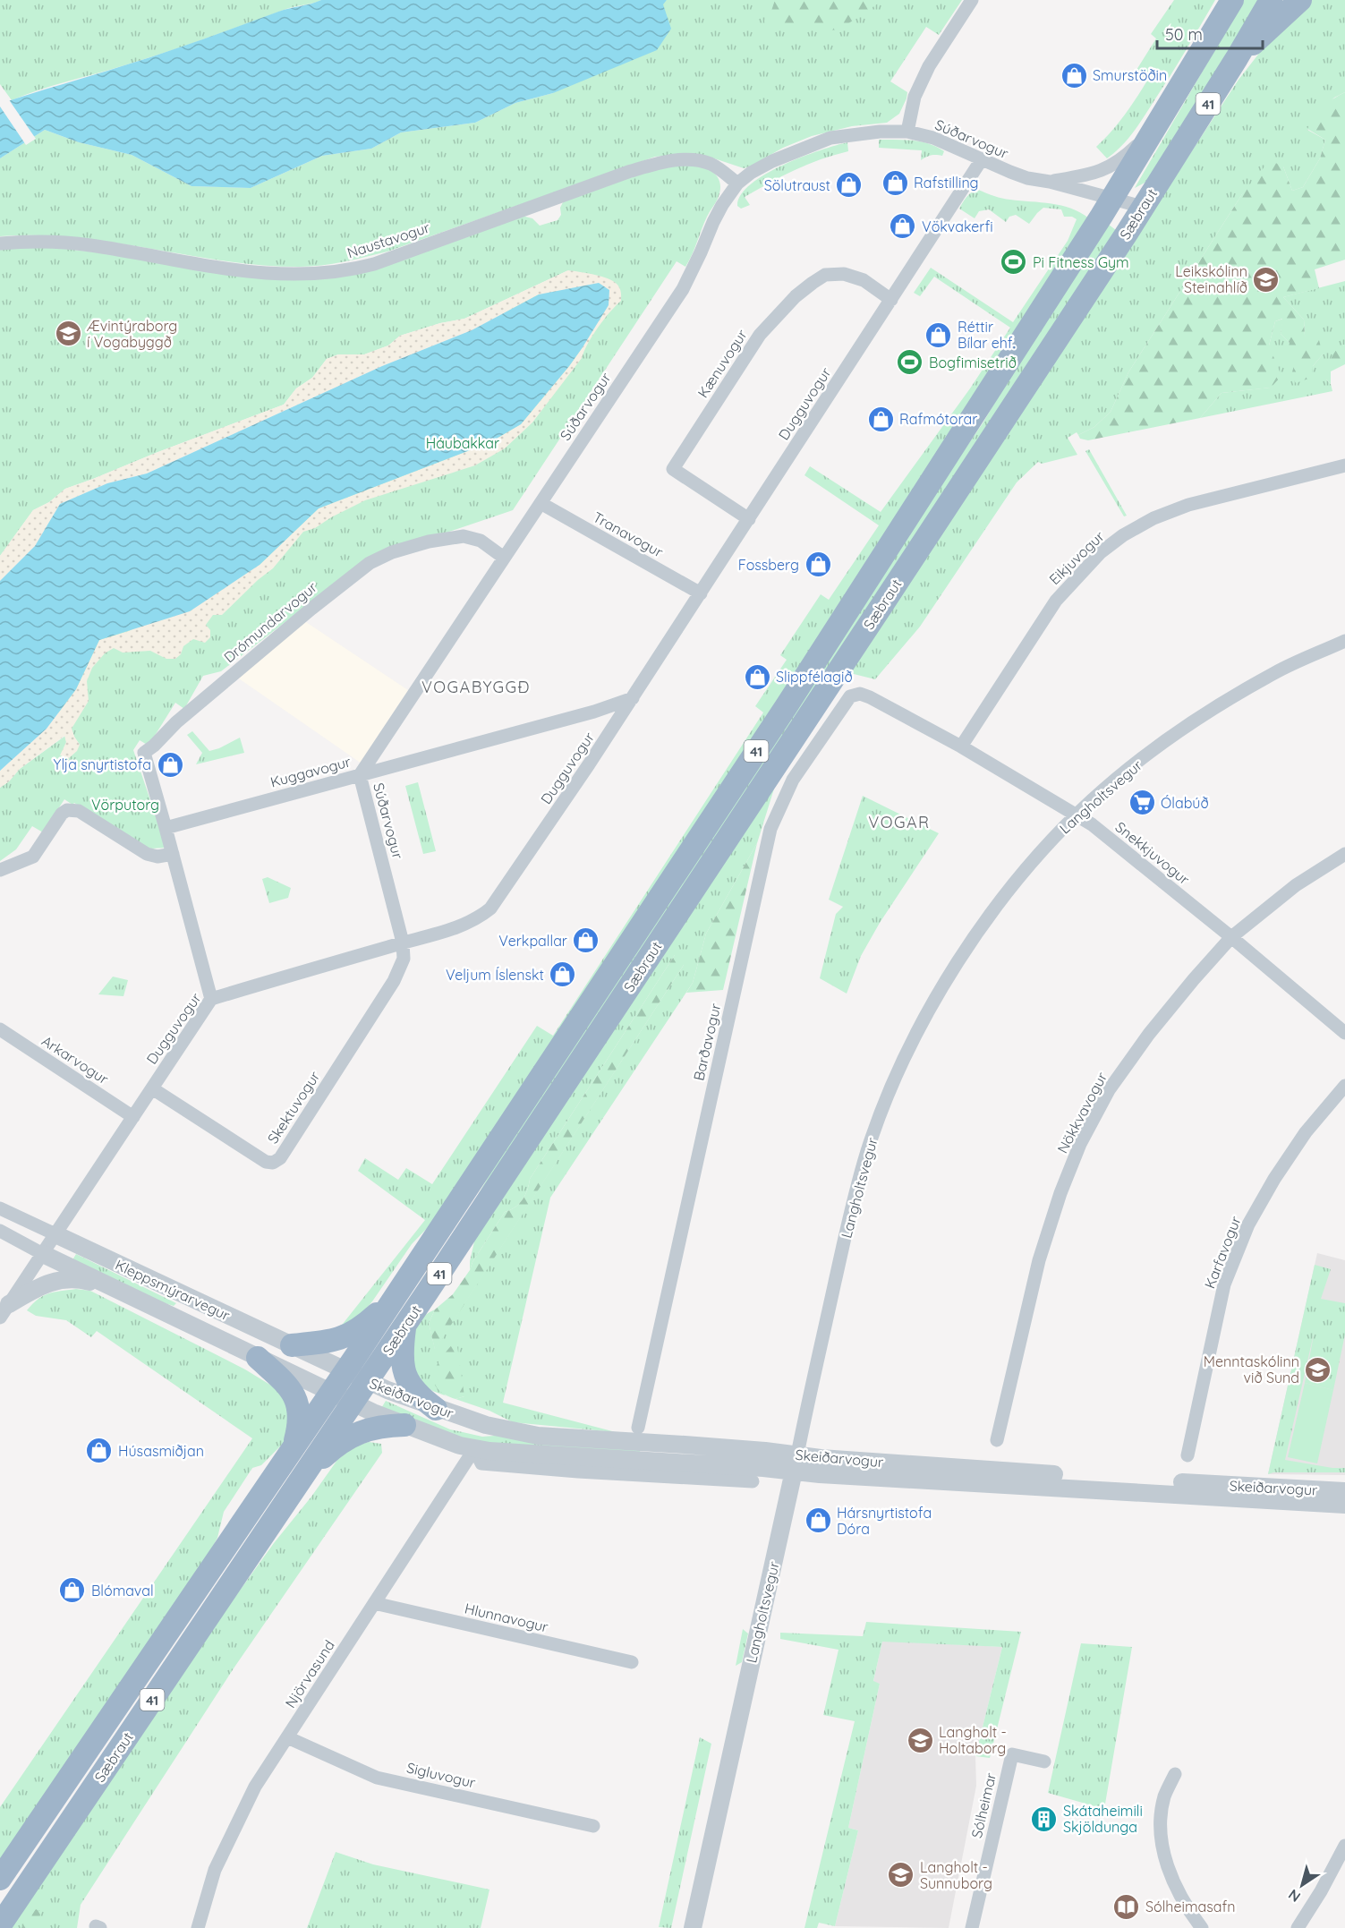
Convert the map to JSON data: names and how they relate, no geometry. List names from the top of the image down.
{
  "streets": {
    "highway": ["41", "Sæbraut"],
    "street": [
      "Súðarvogur",
      "Naustavogur",
      "Kænuvogur",
      "Dugguvogur",
      "Tranavogur",
      "Eikjuvogur",
      "Drómundarvogur",
      "Kuggavogur",
      "Langholtsvegur",
      "Snekkjuvogur",
      "Barðavogur",
      "Arkarvogur",
      "Skektuvogur",
      "Nökkvavogur",
      "Karfavogur",
      "Kleppsmýrarvegur",
      "Skeiðarvogur",
      "Hlunnavogur",
      "Njörvasund",
      "Sigluvogur",
      "Sólheimar"
    ]
  },
  "crossings": [
    ["Súðarvogur", "Sæbraut"],
    ["Súðarvogur", "Naustavogur"],
    ["Súðarvogur", "Dugguvogur"],
    ["Súðarvogur", "Tranavogur"],
    ["Súðarvogur", "Drómundarvogur"],
    ["Súðarvogur", "Kuggavogur"],
    ["Súðarvogur", "Skektuvogur"],
    ["Sæbraut", "Kleppsmýrarvegur"],
    ["Sæbraut", "Skeiðarvogur"],
    ["Kænuvogur", "Dugguvogur"],
    ["Dugguvogur", "Tranavogur"],
    ["Dugguvogur", "Kuggavogur"],
    ["Dugguvogur", "Arkarvogur"],
    ["Dugguvogur", "Skektuvogur"],
    ["Dugguvogur", "Kleppsmýrarvegur"],
    ["Eikjuvogur", "Snekkjuvogur"],
    ["Drómundarvogur", "Kuggavogur"],
    ["Langholtsvegur", "Snekkjuvogur"],
    ["Langholtsvegur", "Skeiðarvogur"],
    ["Snekkjuvogur", "Barðavogur"],
    ["Snekkjuvogur", "Nökkvavogur"],
    ["Kleppsmýrarvegur", "Skeiðarvogur"],
    ["Skeiðarvogur", "Njörvasund"],
    ["Hlunnavogur", "Njörvasund"],
    ["Njörvasund", "Sigluvogur"]
  ],
  "districts": ["VOGABYGGÐ", "VOGAR"],
  "parks": ["Háubakkar", "Vörputorg"],
  "places": {
    "shop": [
      "Smurstöðin",
      "Rafstilling",
      "Sölutraust",
      "Vökvakerfi",
      "Réttir Bílar ehf.",
      "Rafmótorar",
      "Fossberg",
      "Slippfélagið",
      "Ylja snyrtistofa",
      "Verkpallar",
      "Veljum Íslenskt",
      "Húsasmiðjan",
      "Hársnyrtistofa Dóra",
      "Blómaval"
    ],
    "sports": ["Pi Fitness Gym", "Bogfimisetrið"],
    "school or university": [
      "Leikskólinn Steinahlíð",
      "Ævintýraborg í Vogabyggð",
      "Menntaskólinn við Sund",
      "Langholt - Holtaborg",
      "Langholt - Sunnuborg"
    ],
    "supermarket": ["Ólabúð"],
    "building": ["Skátaheimili Skjöldunga"],
    "library": ["Sólheimasafn"]
  },
  "scale_bar": "50 m",
  "north": "bottom left"
}
